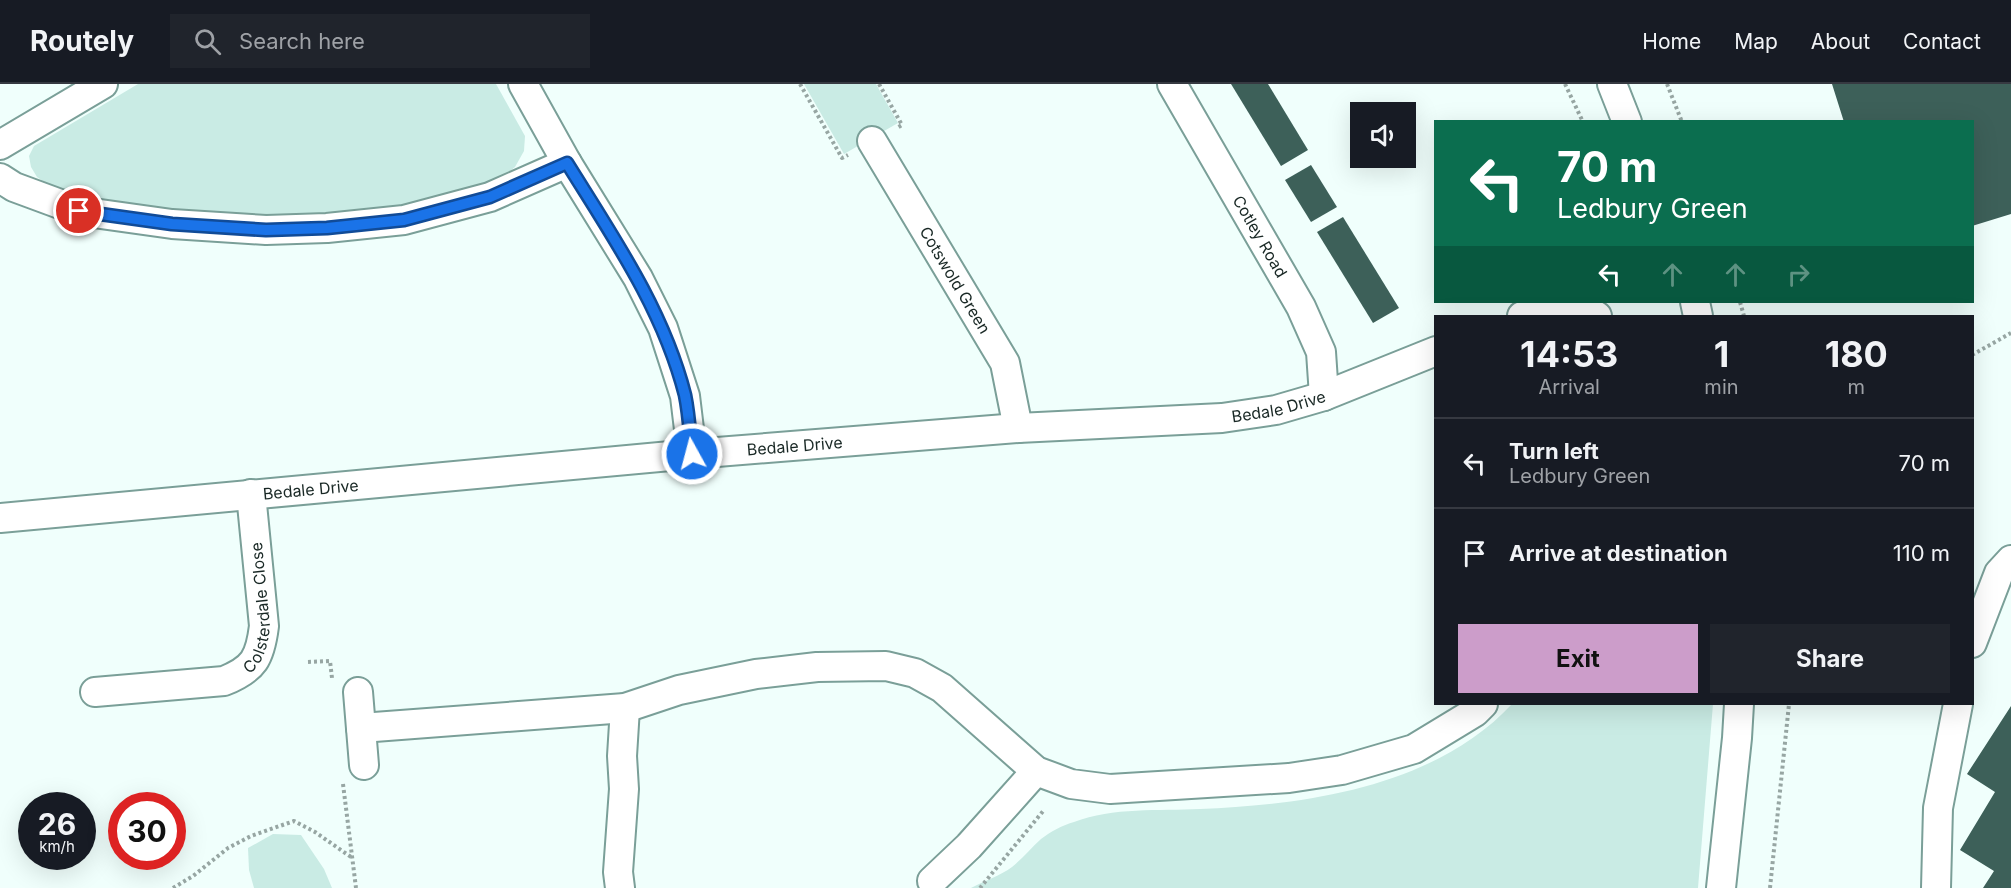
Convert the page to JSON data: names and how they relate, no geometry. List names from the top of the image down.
{
  "streets": {
    "street": [
      "Cotley Road",
      "Cotswold Green",
      "Bedale Drive",
      "Colsterdale Close"
    ]
  },
  "crossings": [
    ["Cotley Road", "Bedale Drive"],
    ["Cotswold Green", "Bedale Drive"],
    ["Bedale Drive", "Colsterdale Close"]
  ],
  "page": {
    "header": "Routely",
    "search": "Search here",
    "nav": [
      "Home",
      "Map",
      "About",
      "Contact"
    ],
    "turn": ["70 m", "Ledbury Green"],
    "eta": [
      "14:53",
      "Arrival",
      "1",
      "min",
      "180",
      "m"
    ],
    "list": [
      {
        "name": "Turn left",
        "note": "Ledbury Green",
        "value": "70 m"
      },
      {
        "name": "Arrive at destination",
        "value": "110 m"
      }
    ],
    "buttons": ["Exit", "Share"],
    "speed": "26 km/h",
    "limit": "30"
  }
}
